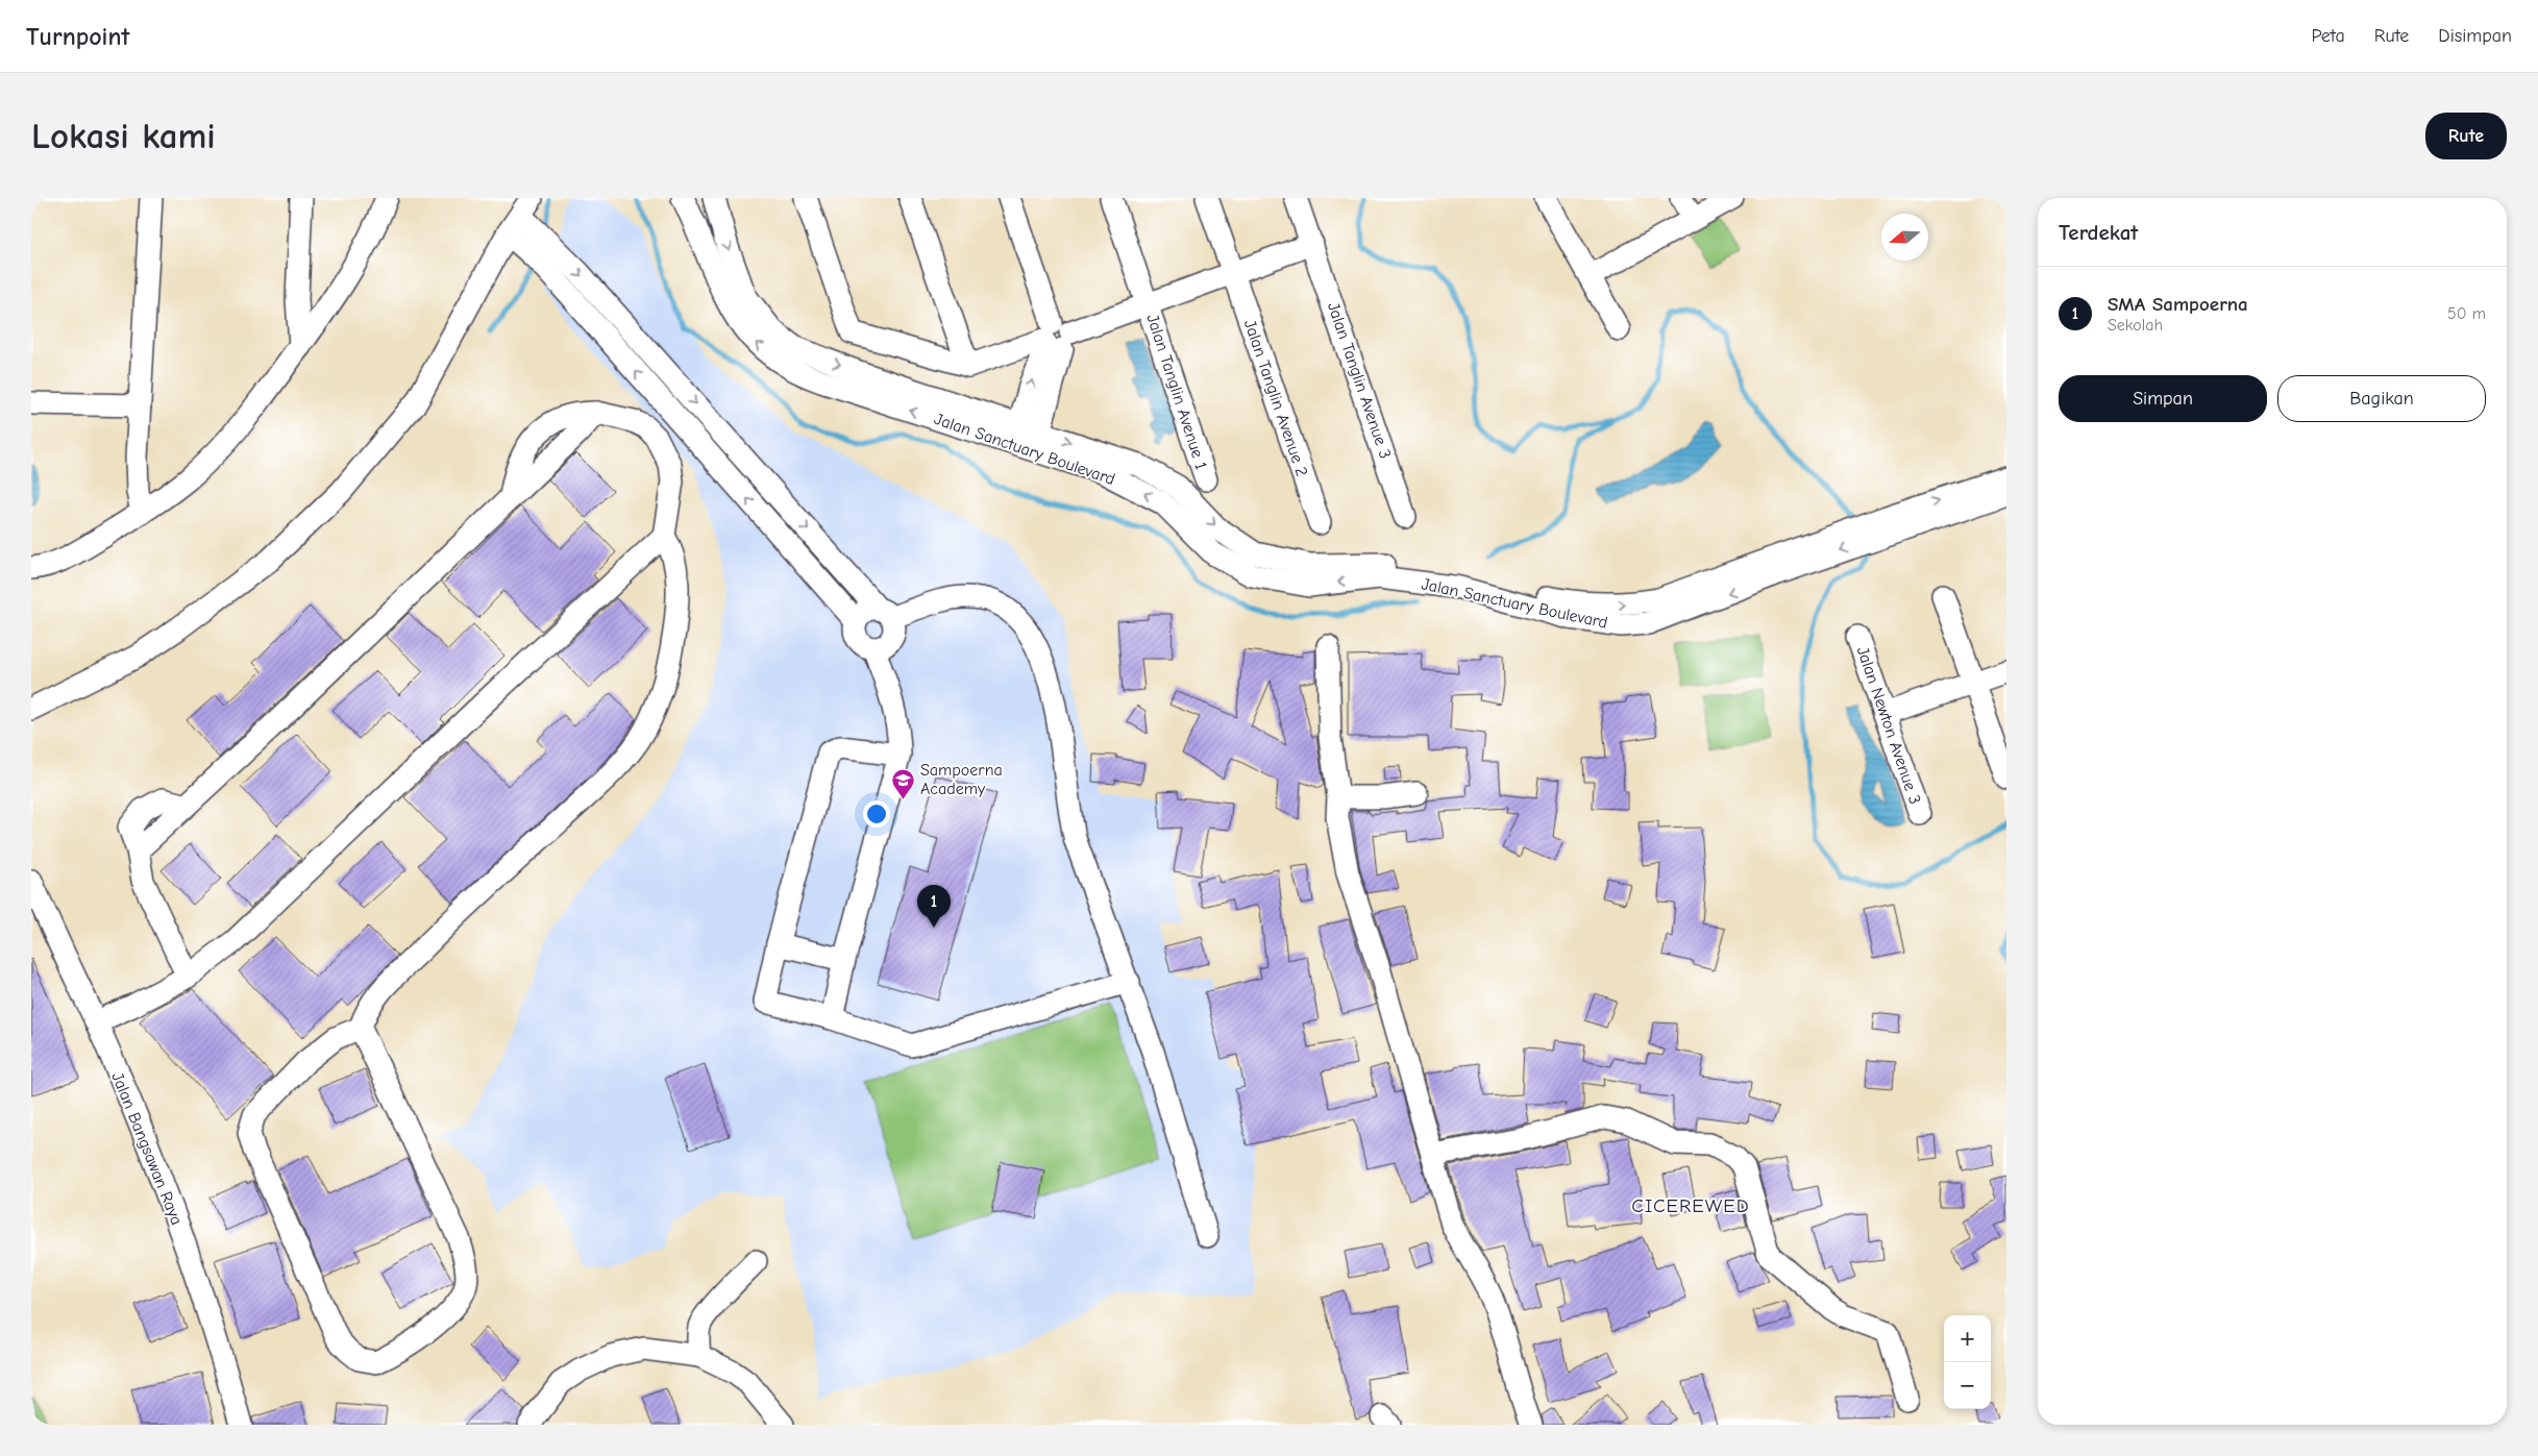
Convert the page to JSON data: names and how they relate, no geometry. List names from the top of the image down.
{
  "streets": {
    "street": [
      "Jalan Tanglin Avenue 3",
      "Jalan Tanglin Avenue 1",
      "Jalan Tanglin Avenue 2",
      "Jalan Sanctuary Boulevard",
      "Jalan Newton Avenue 3",
      "Jalan Bangsawan Raya"
    ]
  },
  "districts": ["CICEREWED"],
  "places": {
    "school or university": ["Sampoerna Academy"]
  },
  "north": "left",
  "page": {
    "header": "Turnpoint",
    "nav": ["Peta", "Rute", "Disimpan"],
    "buttons": [
      "Rute",
      ["Simpan", "Bagikan"]
    ],
    "title": "Lokasi kami",
    "heading": "Terdekat",
    "list": [
      {
        "mark": "1",
        "name": "SMA Sampoerna",
        "note": "Sekolah",
        "value": "50 m"
      }
    ],
    "pins": "1",
    "map_buttons": ["+", "−"]
  }
}
